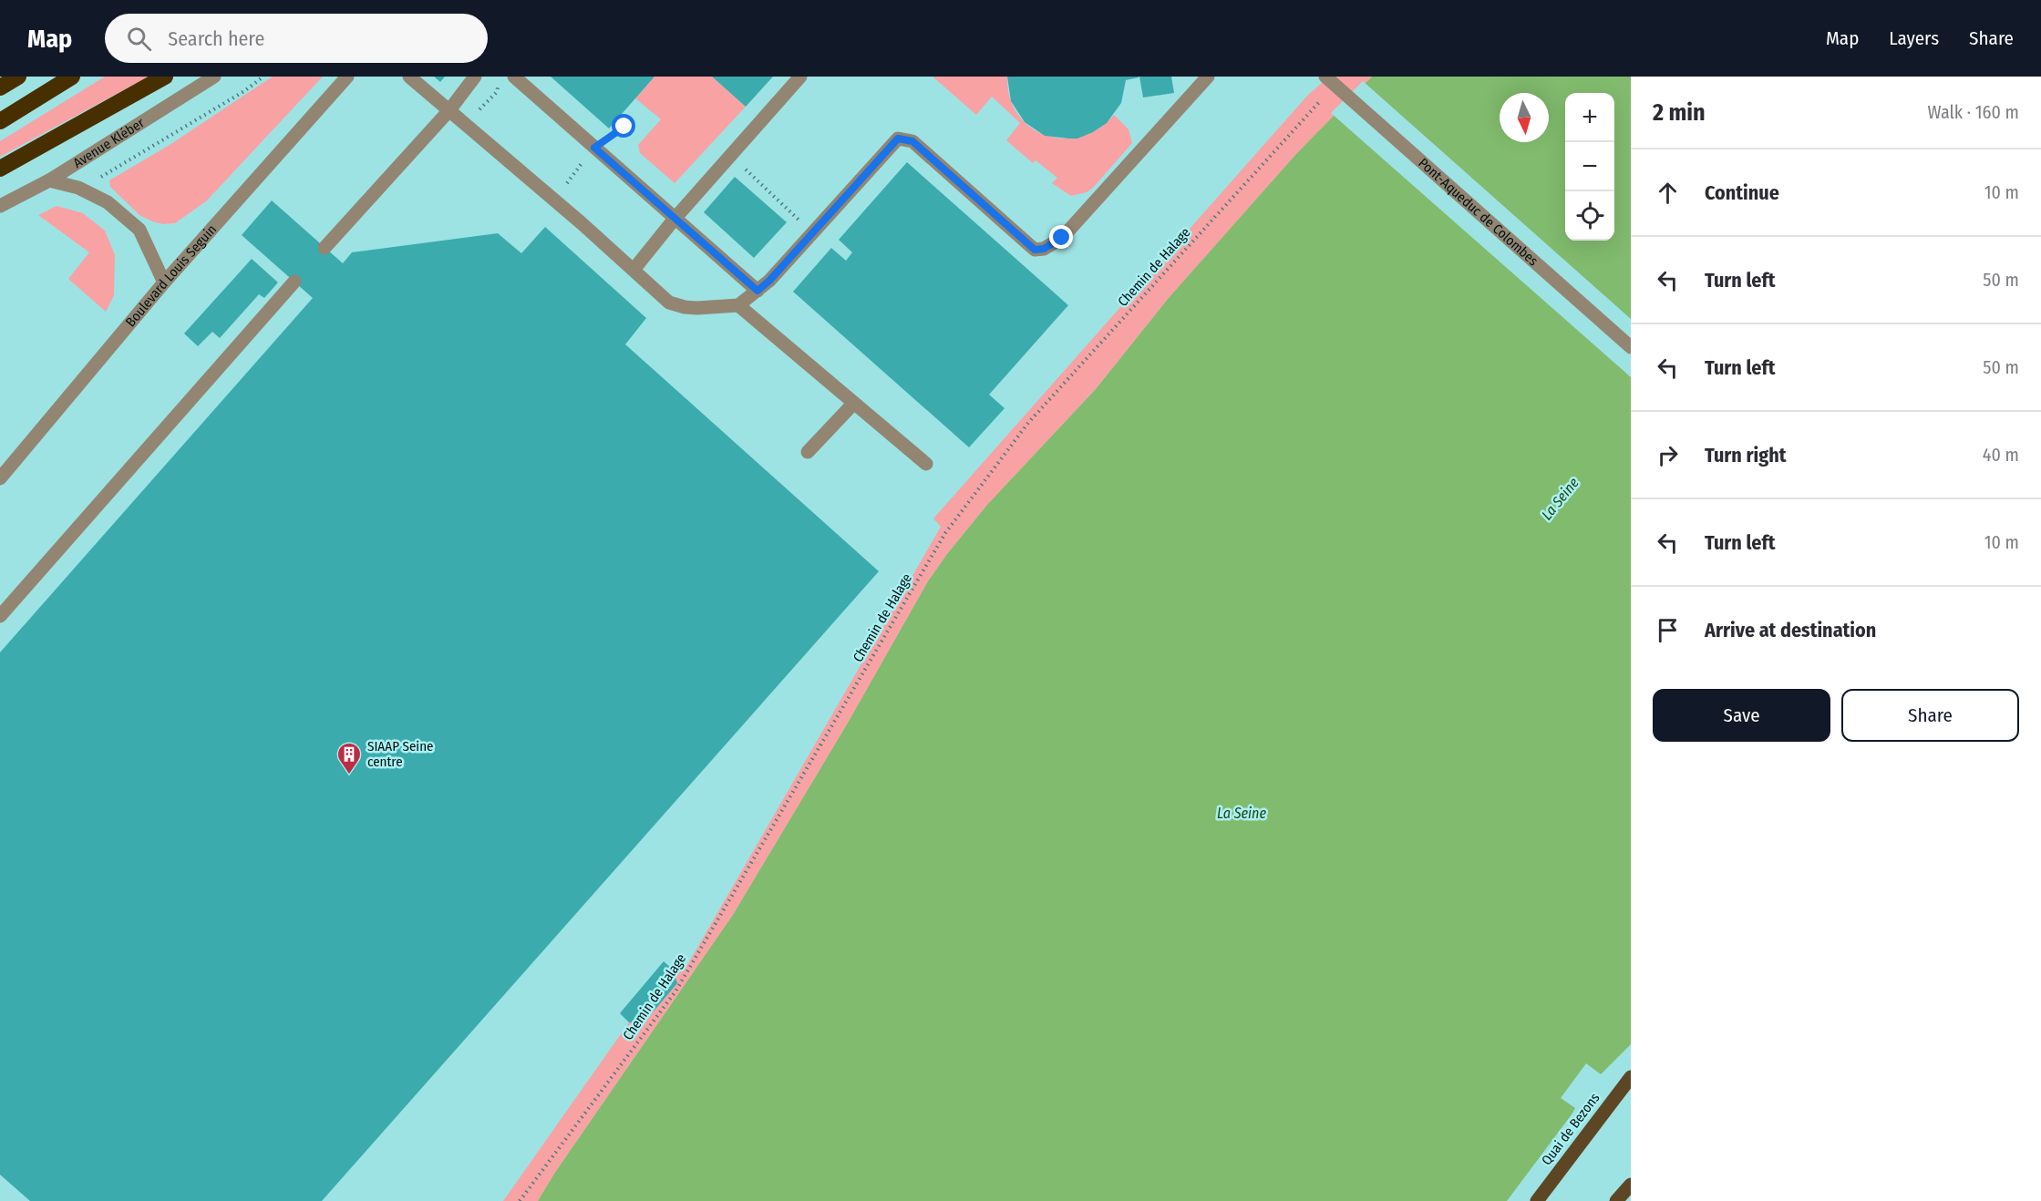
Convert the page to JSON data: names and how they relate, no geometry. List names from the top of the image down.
{
  "streets": {
    "main road": ["Quai de Bezons"],
    "street": ["Avenue Kléber", "Pont-Aqueduc de Colombes", "Boulevard Louis Seguin"],
    "path": ["Chemin de Halage"]
  },
  "water": ["La Seine"],
  "places": {
    "building": ["SIAAP Seine centre"]
  },
  "north": "bottom",
  "page": {
    "header": "Map",
    "search": "Search here",
    "nav": ["Map", "Layers", "Share"],
    "heading": ["2 min", "Walk · 160 m"],
    "map_buttons": ["+", "−"],
    "list": [
      ["Continue", "10 m"],
      ["Turn left", "50 m"],
      ["Turn left", "50 m"],
      ["Turn right", "40 m"],
      ["Turn left", "10 m"],
      "Arrive at destination"
    ],
    "buttons": ["Save", "Share"]
  }
}
